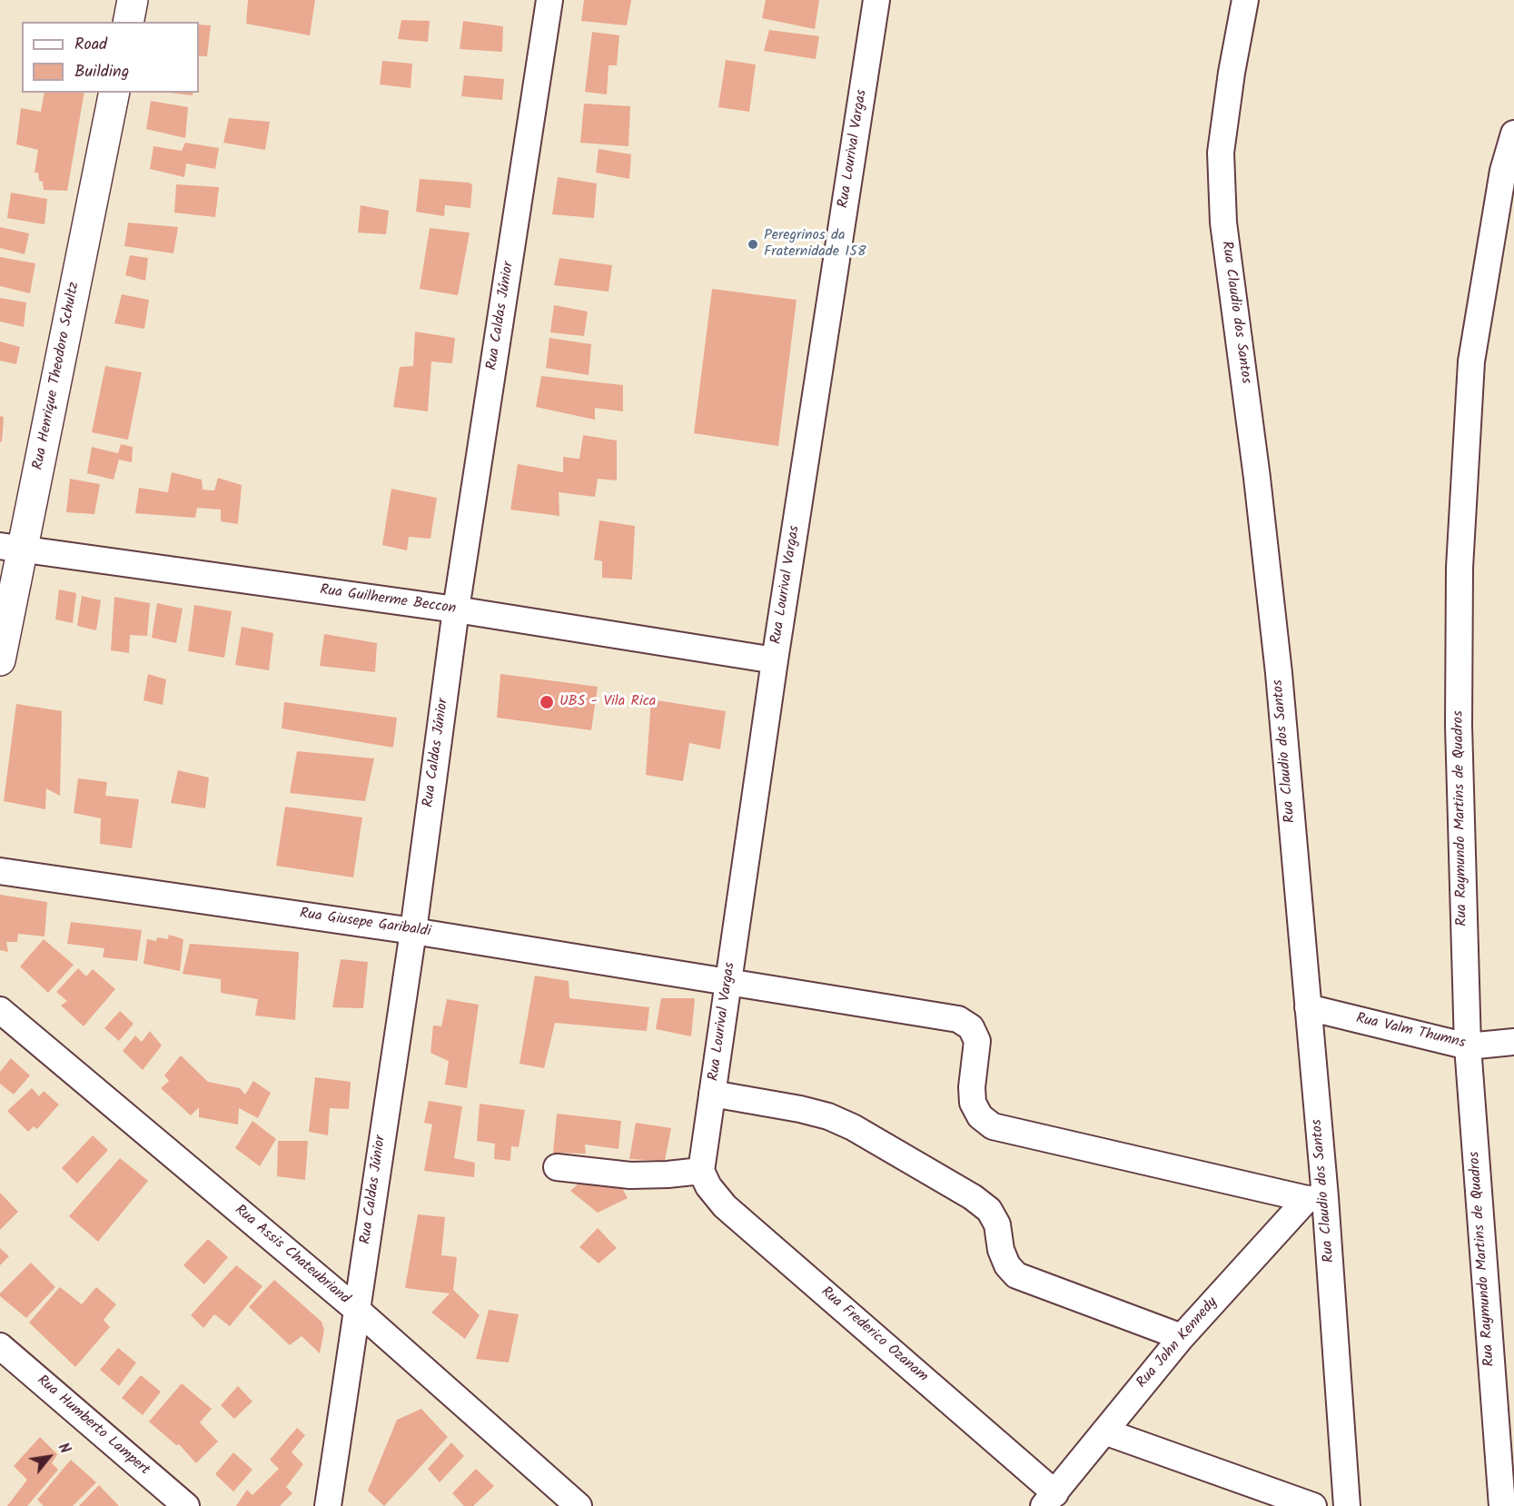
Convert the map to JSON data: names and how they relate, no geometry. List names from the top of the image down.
{
  "streets": {
    "street": [
      "Rua Lourival Vargas",
      "Rua Claudio dos Santos",
      "Rua Caldas Júnior",
      "Rua Henrique Theodoro Schultz",
      "Rua Guilherme Beccon",
      "Rua Raymundo Martins de Quadros",
      "Rua Giusepe Garibaldi",
      "Rua Valm Thumns",
      "Rua Assis Chateubriand",
      "Rua Frederico Ozanam",
      "Rua John Kennedy",
      "Rua Humberto Lampert"
    ]
  },
  "crossings": [
    ["Rua Lourival Vargas", "Rua Guilherme Beccon"],
    ["Rua Lourival Vargas", "Rua Giusepe Garibaldi"],
    ["Rua Lourival Vargas", "Rua Frederico Ozanam"],
    ["Rua Claudio dos Santos", "Rua Giusepe Garibaldi"],
    ["Rua Claudio dos Santos", "Rua Valm Thumns"],
    ["Rua Claudio dos Santos", "Rua John Kennedy"],
    ["Rua Caldas Júnior", "Rua Guilherme Beccon"],
    ["Rua Caldas Júnior", "Rua Giusepe Garibaldi"],
    ["Rua Caldas Júnior", "Rua Assis Chateubriand"],
    ["Rua Henrique Theodoro Schultz", "Rua Guilherme Beccon"],
    ["Rua Raymundo Martins de Quadros", "Rua Valm Thumns"],
    ["Rua Giusepe Garibaldi", "Rua John Kennedy"],
    ["Rua Frederico Ozanam", "Rua John Kennedy"]
  ],
  "places": ["Peregrinos da Fraternidade 158", "UBS - Vila Rica"],
  "legend": ["Road", "Building"],
  "north": "top right"
}
